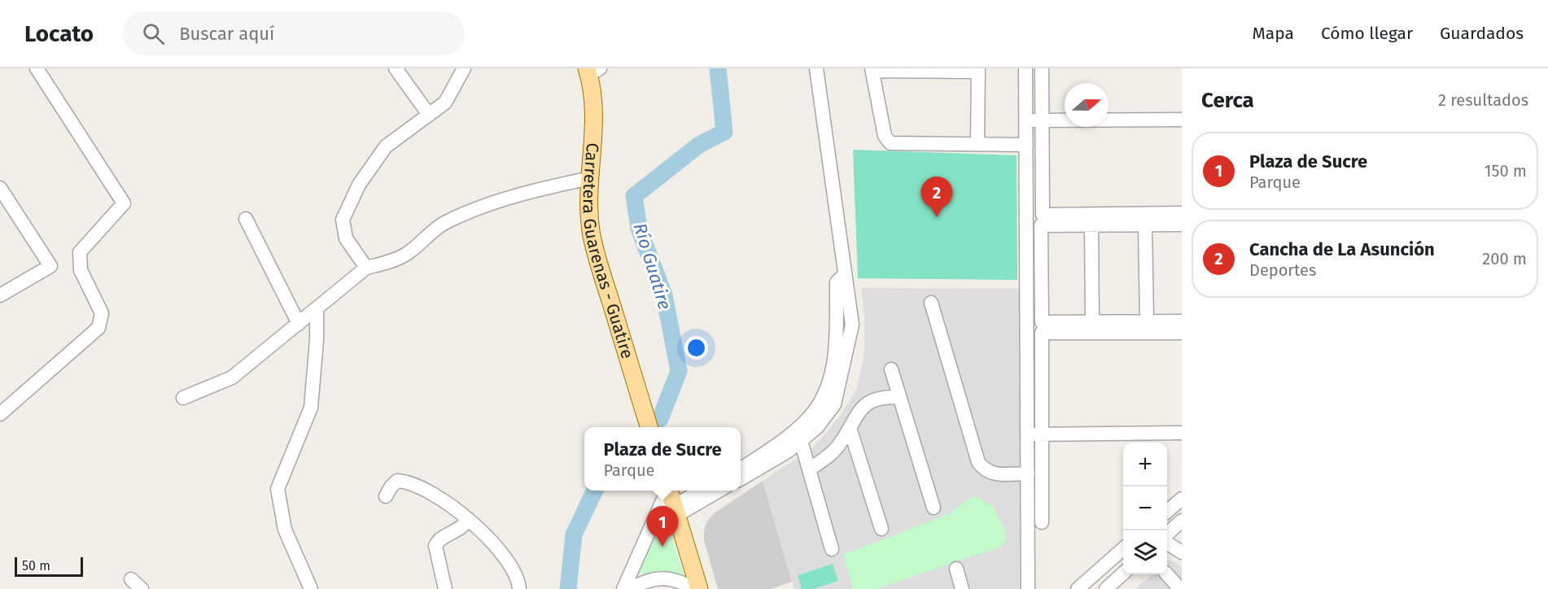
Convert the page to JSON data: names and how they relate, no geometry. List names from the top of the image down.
{
  "streets": {
    "main road": ["Carretera Guarenas - Guatire"]
  },
  "water": ["Río Guatire"],
  "scale_bar": "50 m",
  "north": "right",
  "page": {
    "header": "Locato",
    "search": "Buscar aquí",
    "nav": ["Mapa", "Cómo llegar", "Guardados"],
    "heading": ["Cerca", "2 resultados"],
    "list": [
      {
        "mark": "1",
        "name": "Plaza de Sucre",
        "note": "Parque",
        "value": "150 m"
      },
      {
        "mark": "2",
        "name": "Cancha de La Asunción",
        "note": "Deportes",
        "value": "200 m"
      }
    ],
    "pins": ["2", "1"],
    "popup": ["Plaza de Sucre", "Parque"],
    "map_buttons": ["+", "−"],
    "scale": "50 m"
  }
}
